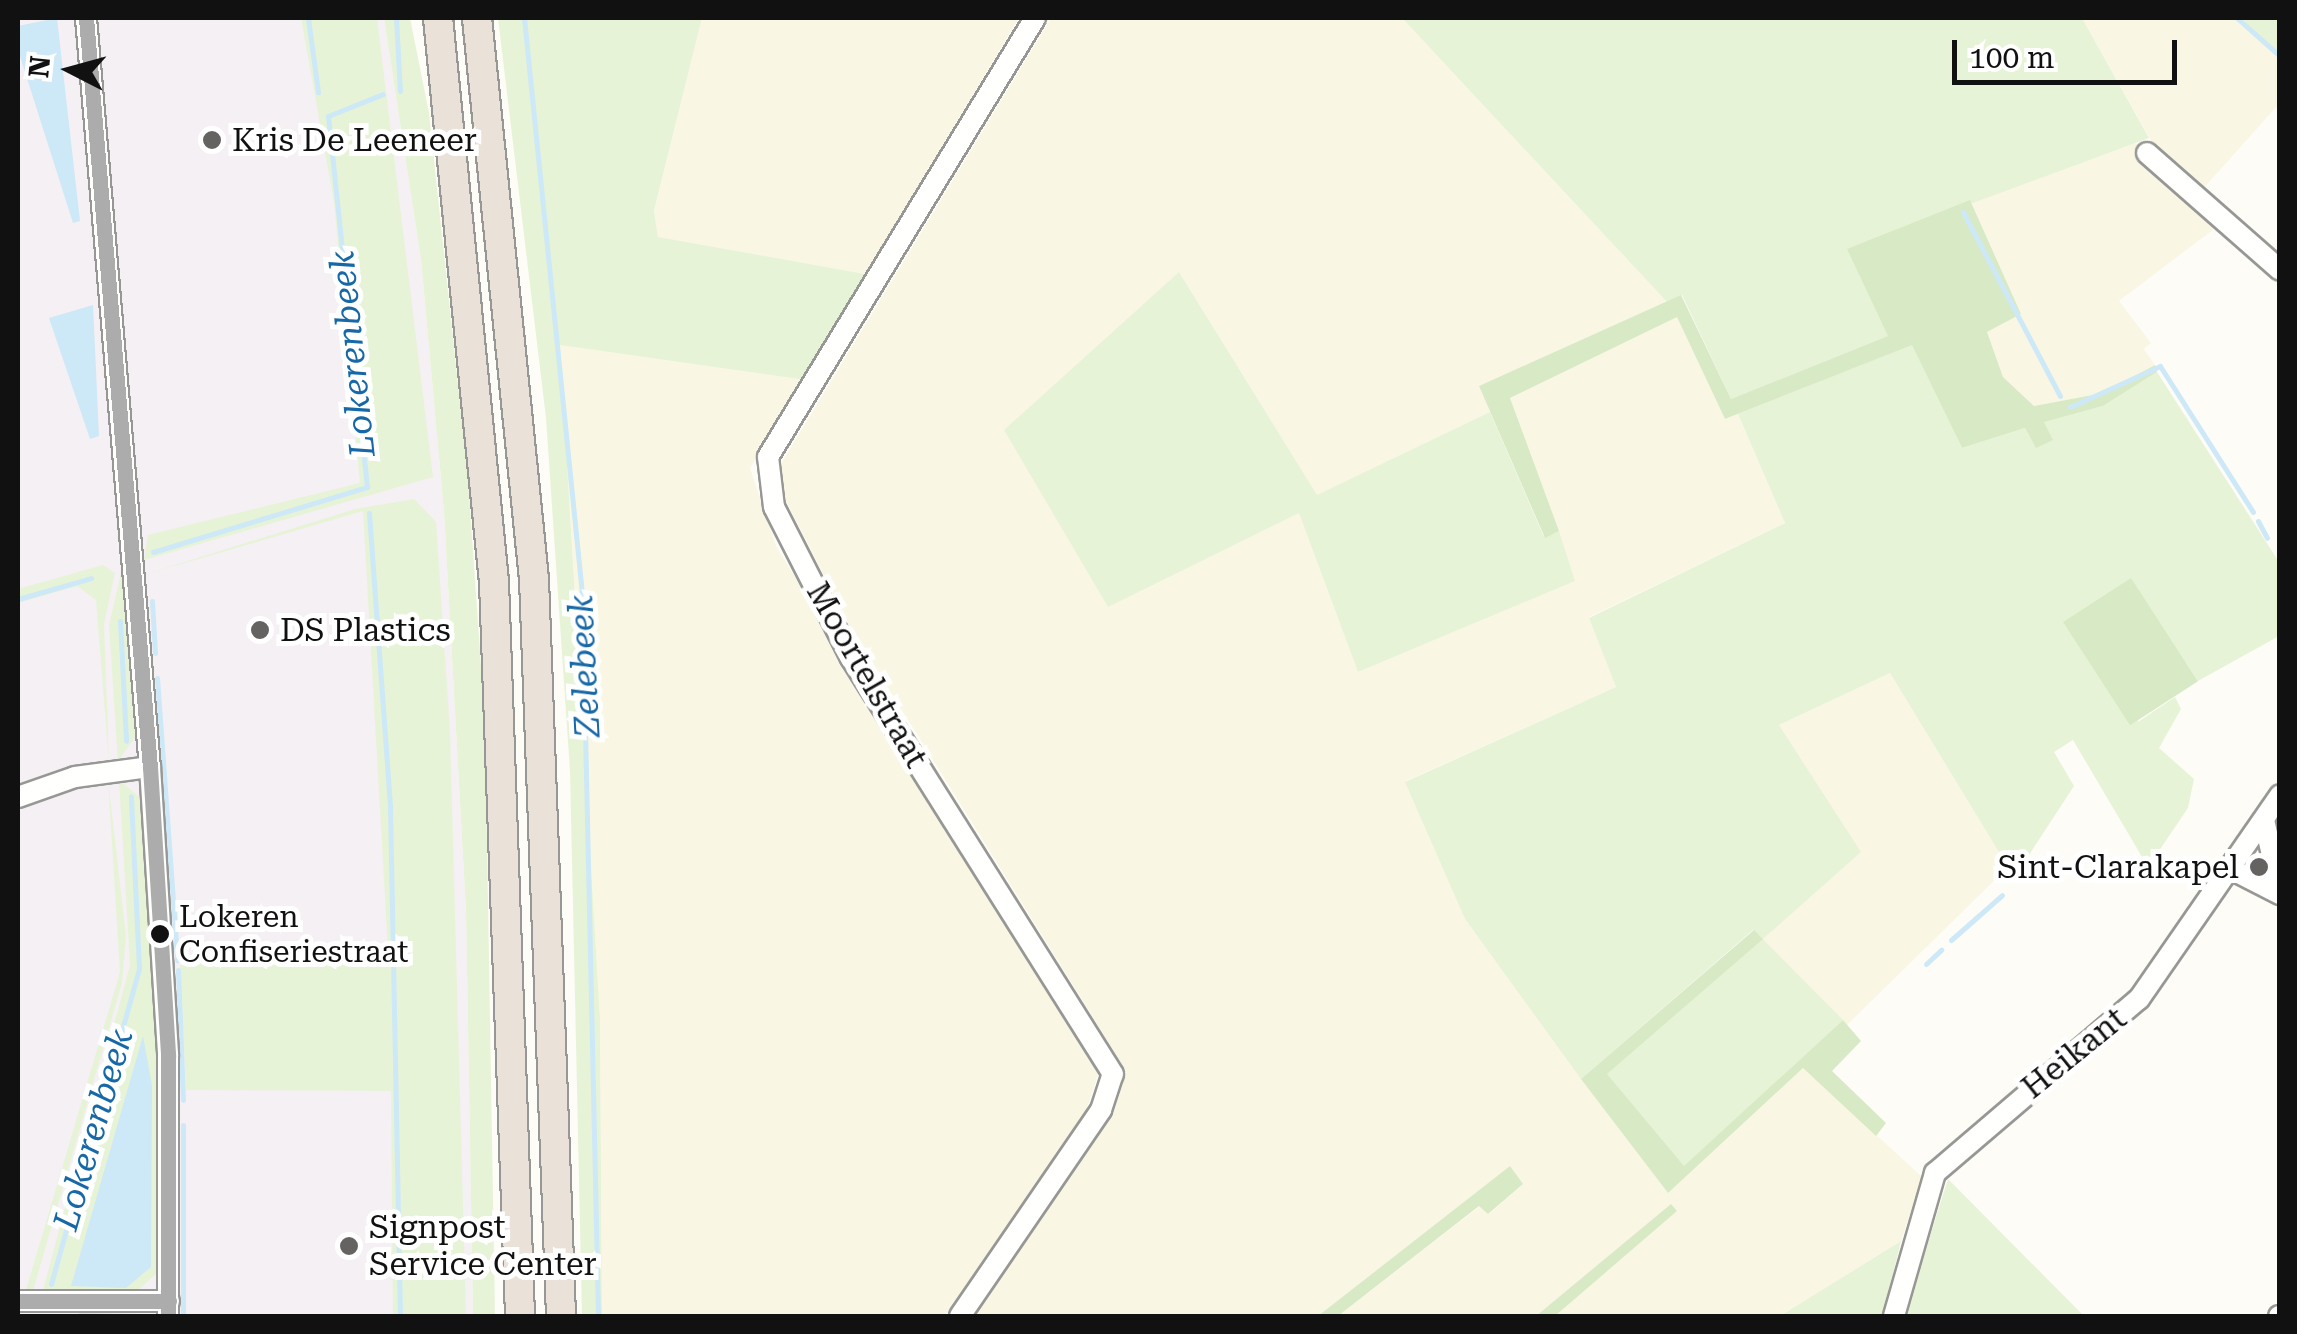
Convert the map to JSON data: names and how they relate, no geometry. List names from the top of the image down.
{
  "streets": {
    "street": ["Moortelstraat", "Heikant"]
  },
  "water": ["Lokerenbeek", "Zelebeek"],
  "places": [
    "Kris De Leeneer",
    "DS Plastics",
    "Sint-Clarakapel",
    "Lokeren Confiseriestraat",
    "Signpost Service Center"
  ],
  "scale_bar": "100 m",
  "north": "left"
}
